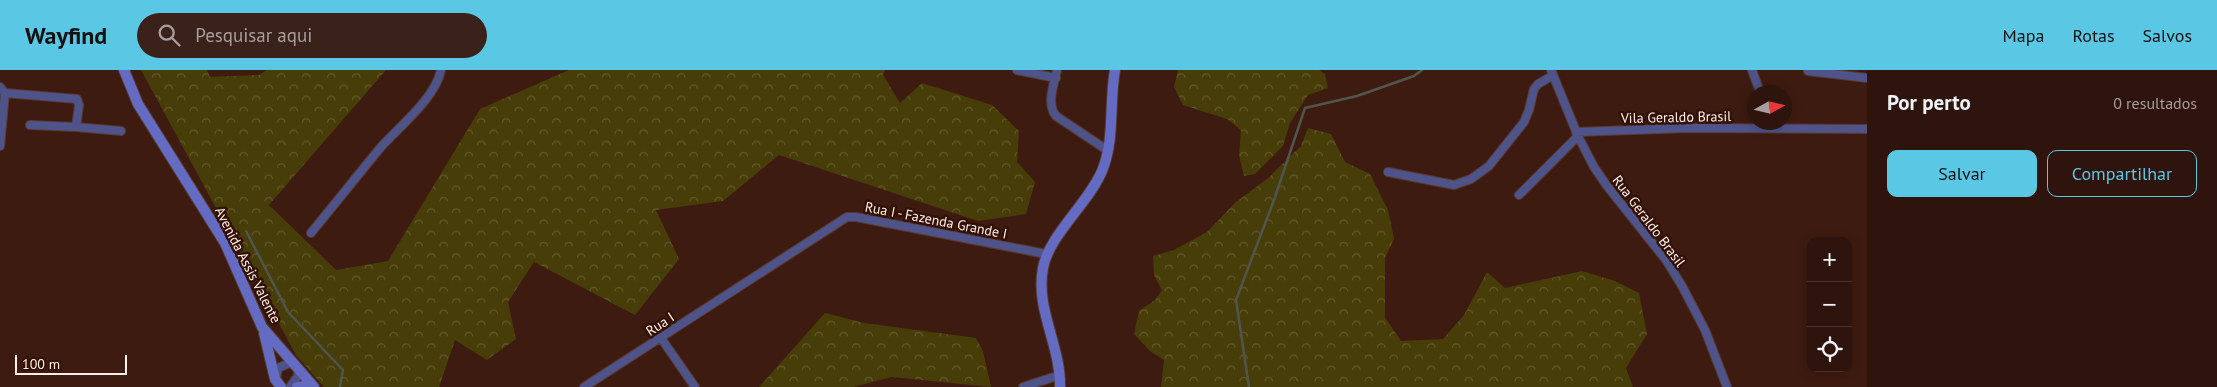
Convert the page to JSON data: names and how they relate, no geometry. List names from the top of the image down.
{
  "streets": {
    "main road": ["Avenida Assis Valente"],
    "street": [
      "Vila Geraldo Brasil",
      "Rua I - Fazenda Grande I",
      "Rua Geraldo Brasil",
      "Rua I"
    ]
  },
  "crossings": [
    ["Vila Geraldo Brasil", "Rua Geraldo Brasil"],
    ["Rua I - Fazenda Grande I", "Rua I"]
  ],
  "scale_bar": "100 m",
  "north": "right",
  "page": {
    "header": "Wayfind",
    "search": "Pesquisar aqui",
    "nav": ["Mapa", "Rotas", "Salvos"],
    "heading": ["Por perto", "0 resultados"],
    "buttons": ["Salvar", "Compartilhar"],
    "map_buttons": ["+", "−"],
    "scale": "100 m"
  }
}
